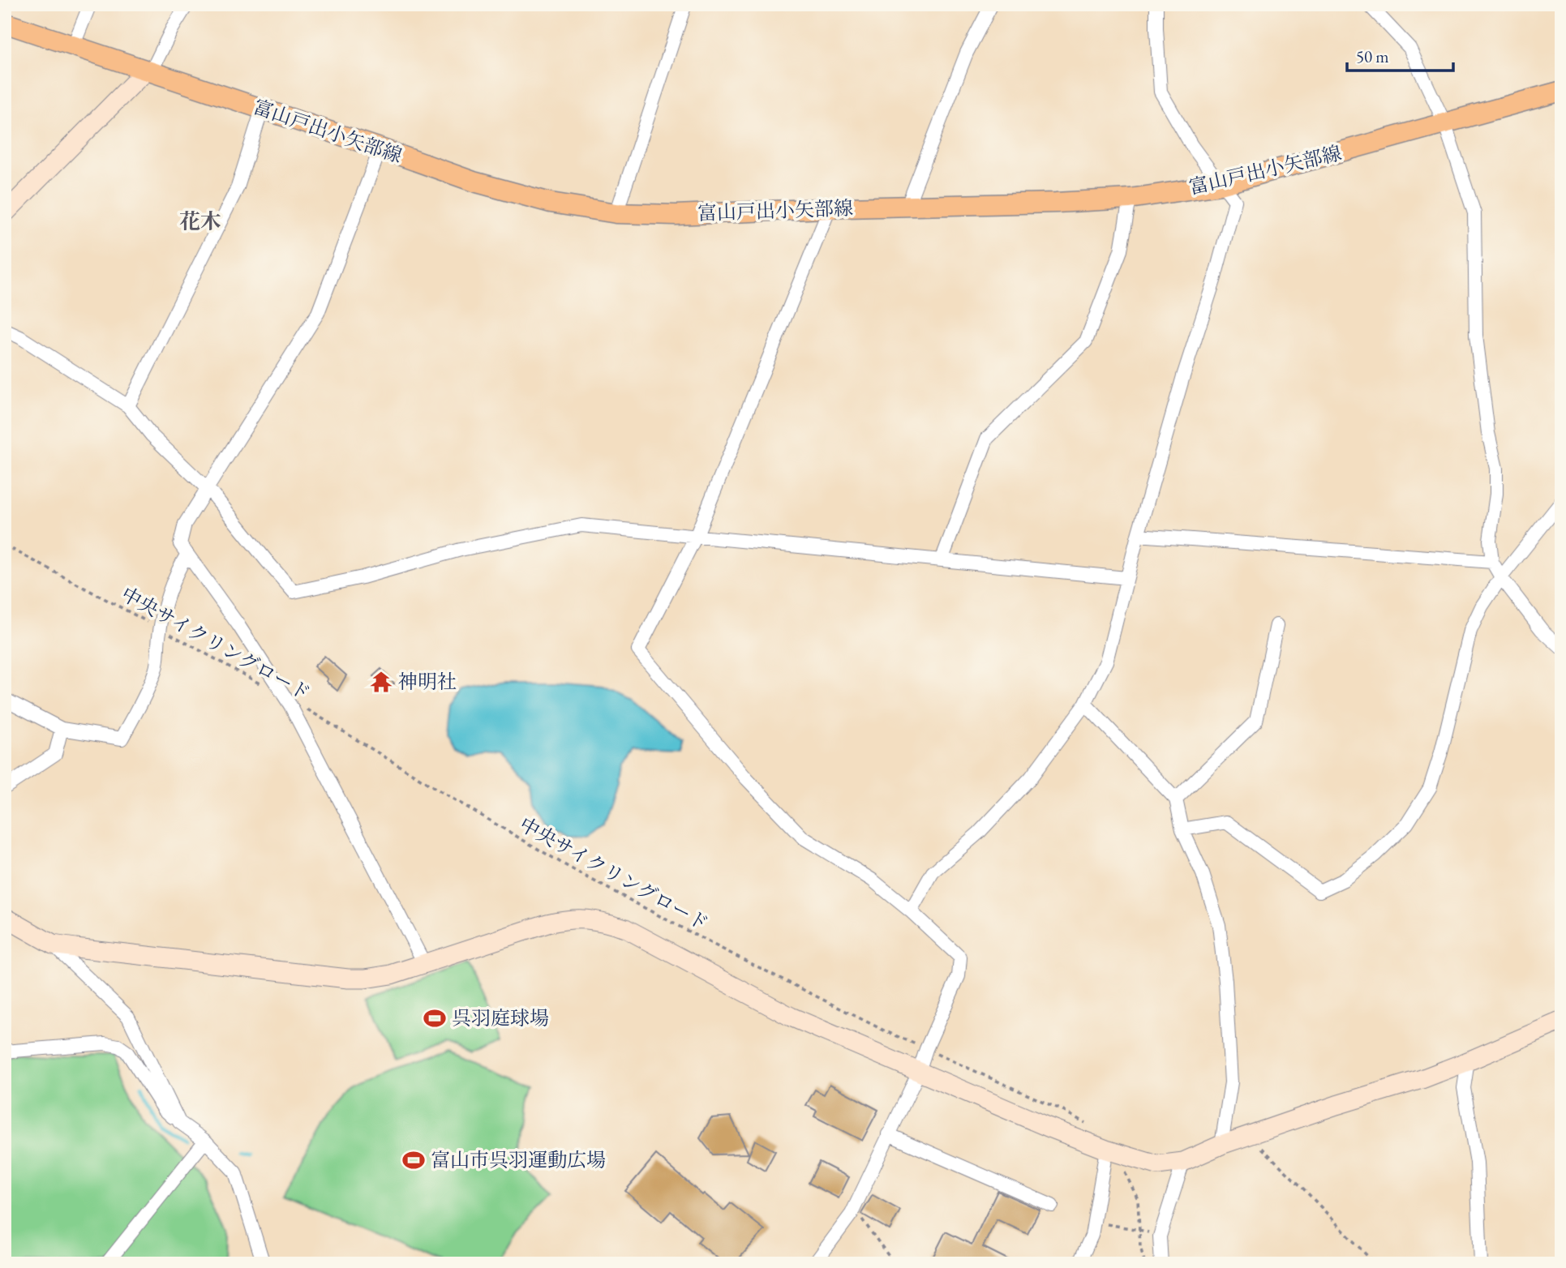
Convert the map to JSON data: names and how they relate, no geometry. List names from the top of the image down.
{
  "streets": {
    "main road": ["富山戸出小矢部線"],
    "path": ["中央サイクリングロード"]
  },
  "districts": ["花木"],
  "places": {
    "temple": ["神明社"],
    "sports": ["呉羽庭球場", "富山市呉羽運動広場"]
  },
  "scale_bar": "50 m"
}
